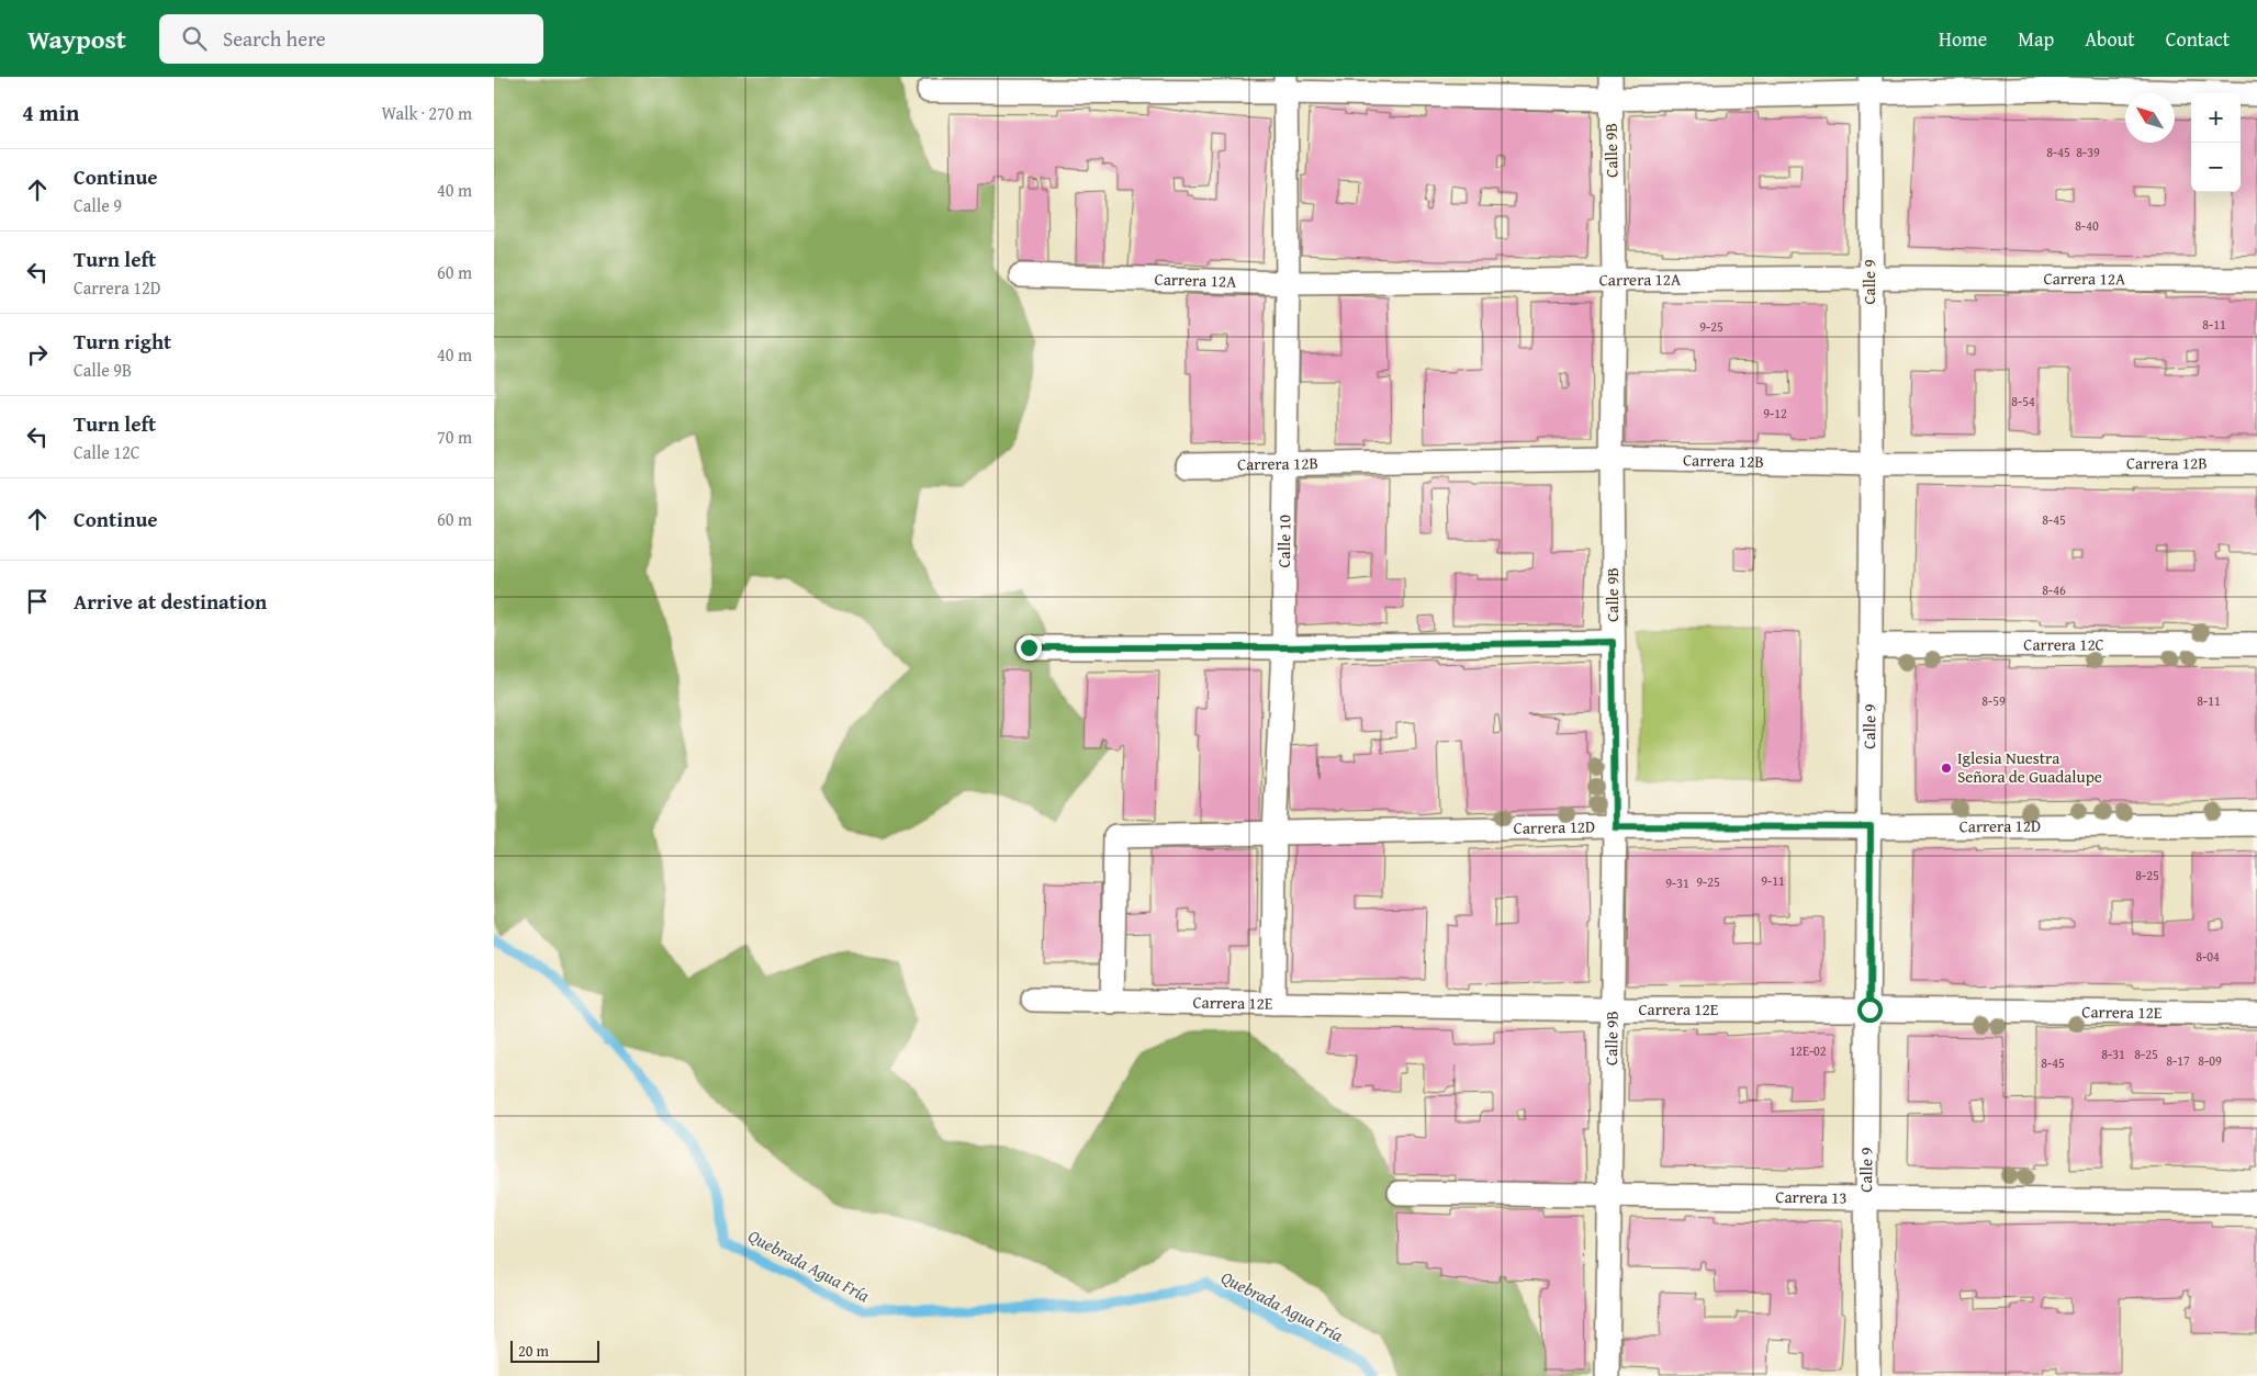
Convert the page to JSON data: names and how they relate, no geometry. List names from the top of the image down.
{
  "streets": {
    "street": [
      "Calle 9B",
      "Carrera 12A",
      "Calle 9",
      "Carrera 12B",
      "Calle 10",
      "Carrera 12C",
      "Carrera 12D",
      "Carrera 12E",
      "Carrera 13"
    ]
  },
  "crossings": [
    ["Calle 9B", "Carrera 12A"],
    ["Calle 9B", "Carrera 12B"],
    ["Calle 9B", "Carrera 12D"],
    ["Calle 9B", "Carrera 12E"],
    ["Calle 9B", "Carrera 13"],
    ["Carrera 12A", "Calle 9"],
    ["Carrera 12A", "Calle 10"],
    ["Calle 9", "Carrera 12B"],
    ["Calle 9", "Carrera 12C"],
    ["Calle 9", "Carrera 12D"],
    ["Calle 9", "Carrera 12E"],
    ["Calle 9", "Carrera 13"],
    ["Carrera 12B", "Calle 10"],
    ["Calle 10", "Carrera 12D"],
    ["Calle 10", "Carrera 12E"],
    ["Carrera 12D", "Carrera 12E"]
  ],
  "water": ["Quebrada Agua Fría"],
  "places": ["Iglesia Nuestra Señora de Guadalupe"],
  "house_numbers": [
    "8-45",
    "8-39",
    "8-40",
    "8-11",
    "9-25",
    "8-54",
    "9-12",
    "8-45",
    "8-46",
    "8-59",
    "8-11",
    "8-25",
    "9-11",
    "9-25",
    "9-31",
    "8-04",
    "12E-02",
    "8-31",
    "8-25",
    "8-17",
    "8-09",
    "8-45"
  ],
  "scale_bar": "20 m",
  "north": "top left",
  "page": {
    "header": "Waypost",
    "search": "Search here",
    "nav": [
      "Home",
      "Map",
      "About",
      "Contact"
    ],
    "heading": ["4 min", "Walk · 270 m"],
    "map_buttons": ["+", "−"],
    "list": [
      ["Continue", "Calle 9", "40 m"],
      ["Turn left", "Carrera 12D", "60 m"],
      ["Turn right", "Calle 9B", "40 m"],
      ["Turn left", "Calle 12C", "70 m"],
      ["Continue", "60 m"],
      "Arrive at destination"
    ],
    "scale": "20 m"
  }
}
